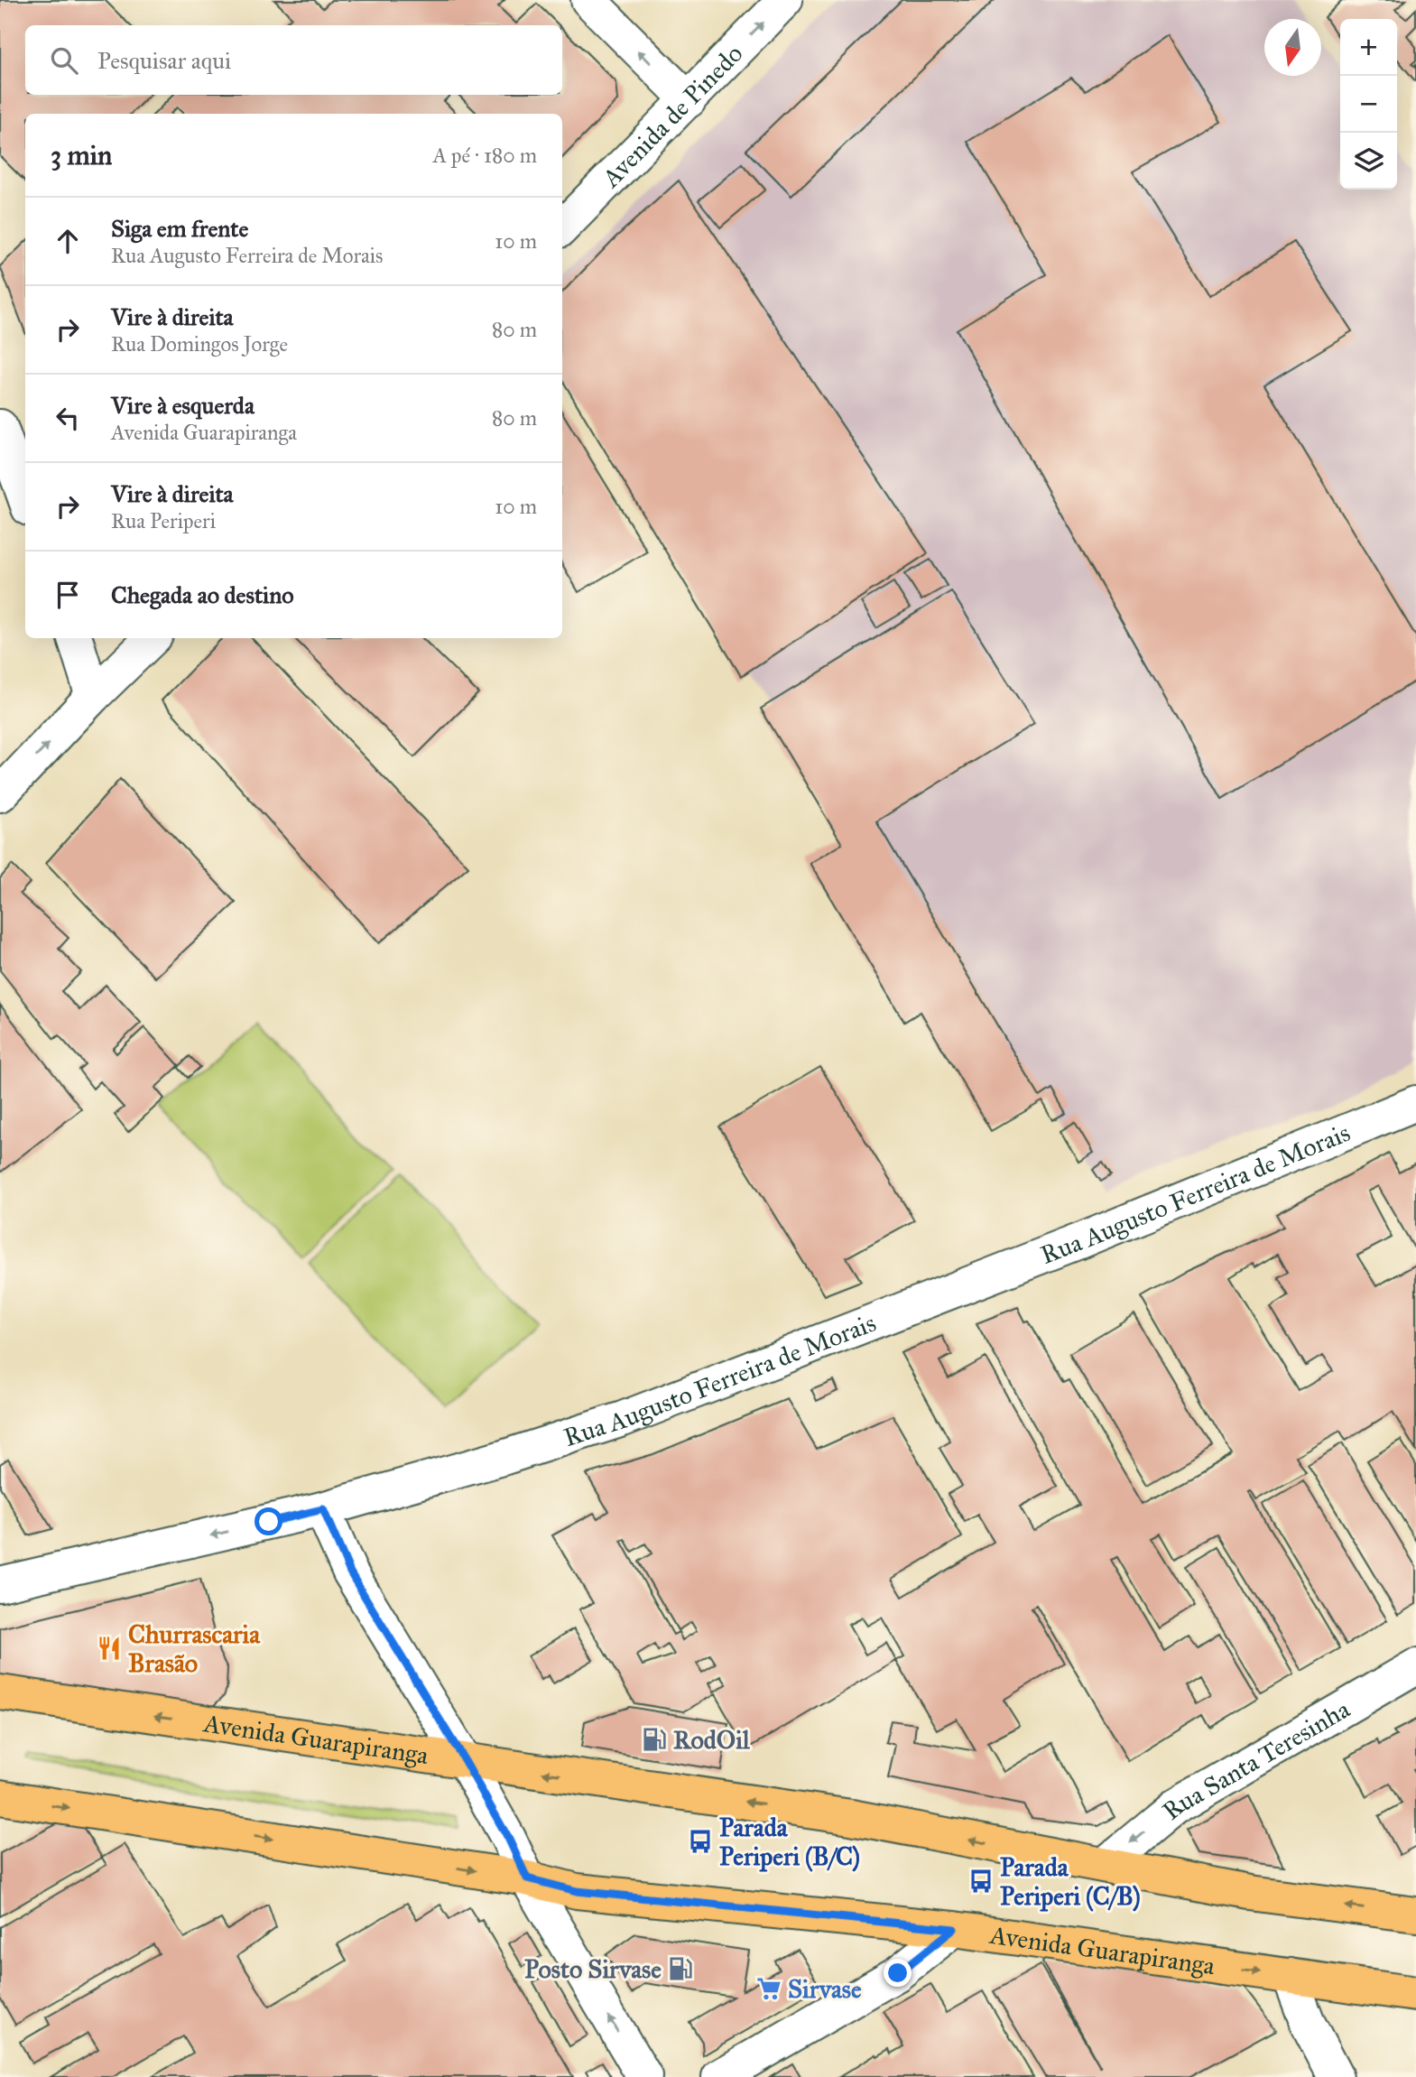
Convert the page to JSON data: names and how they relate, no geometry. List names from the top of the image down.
{
  "streets": {
    "main road": ["Avenida Guarapiranga"],
    "street": ["Avenida de Pinedo", "Rua Augusto Ferreira de Morais", "Rua Santa Teresinha"]
  },
  "crossings": [
    ["Avenida Guarapiranga", "Rua Santa Teresinha"]
  ],
  "one_way": ["Avenida de Pinedo", "Rua Santa Teresinha"],
  "places": {
    "restaurant": ["Churrascaria Brasão"],
    "fuel station": ["RodOil", "Posto Sirvase"],
    "bus stop": ["Parada Periperi (B/C)", "Parada Periperi (C/B)"],
    "supermarket": ["Sirvase"]
  },
  "north": "bottom",
  "page": {
    "map_buttons": ["+", "−"],
    "search": "Pesquisar aqui",
    "heading": ["3 min", "A pé · 180 m"],
    "list": [
      ["Siga em frente", "Rua Augusto Ferreira de Morais", "10 m"],
      ["Vire à direita", "Rua Domingos Jorge", "80 m"],
      ["Vire à esquerda", "Avenida Guarapiranga", "80 m"],
      ["Vire à direita", "Rua Periperi", "10 m"],
      "Chegada ao destino"
    ]
  }
}
